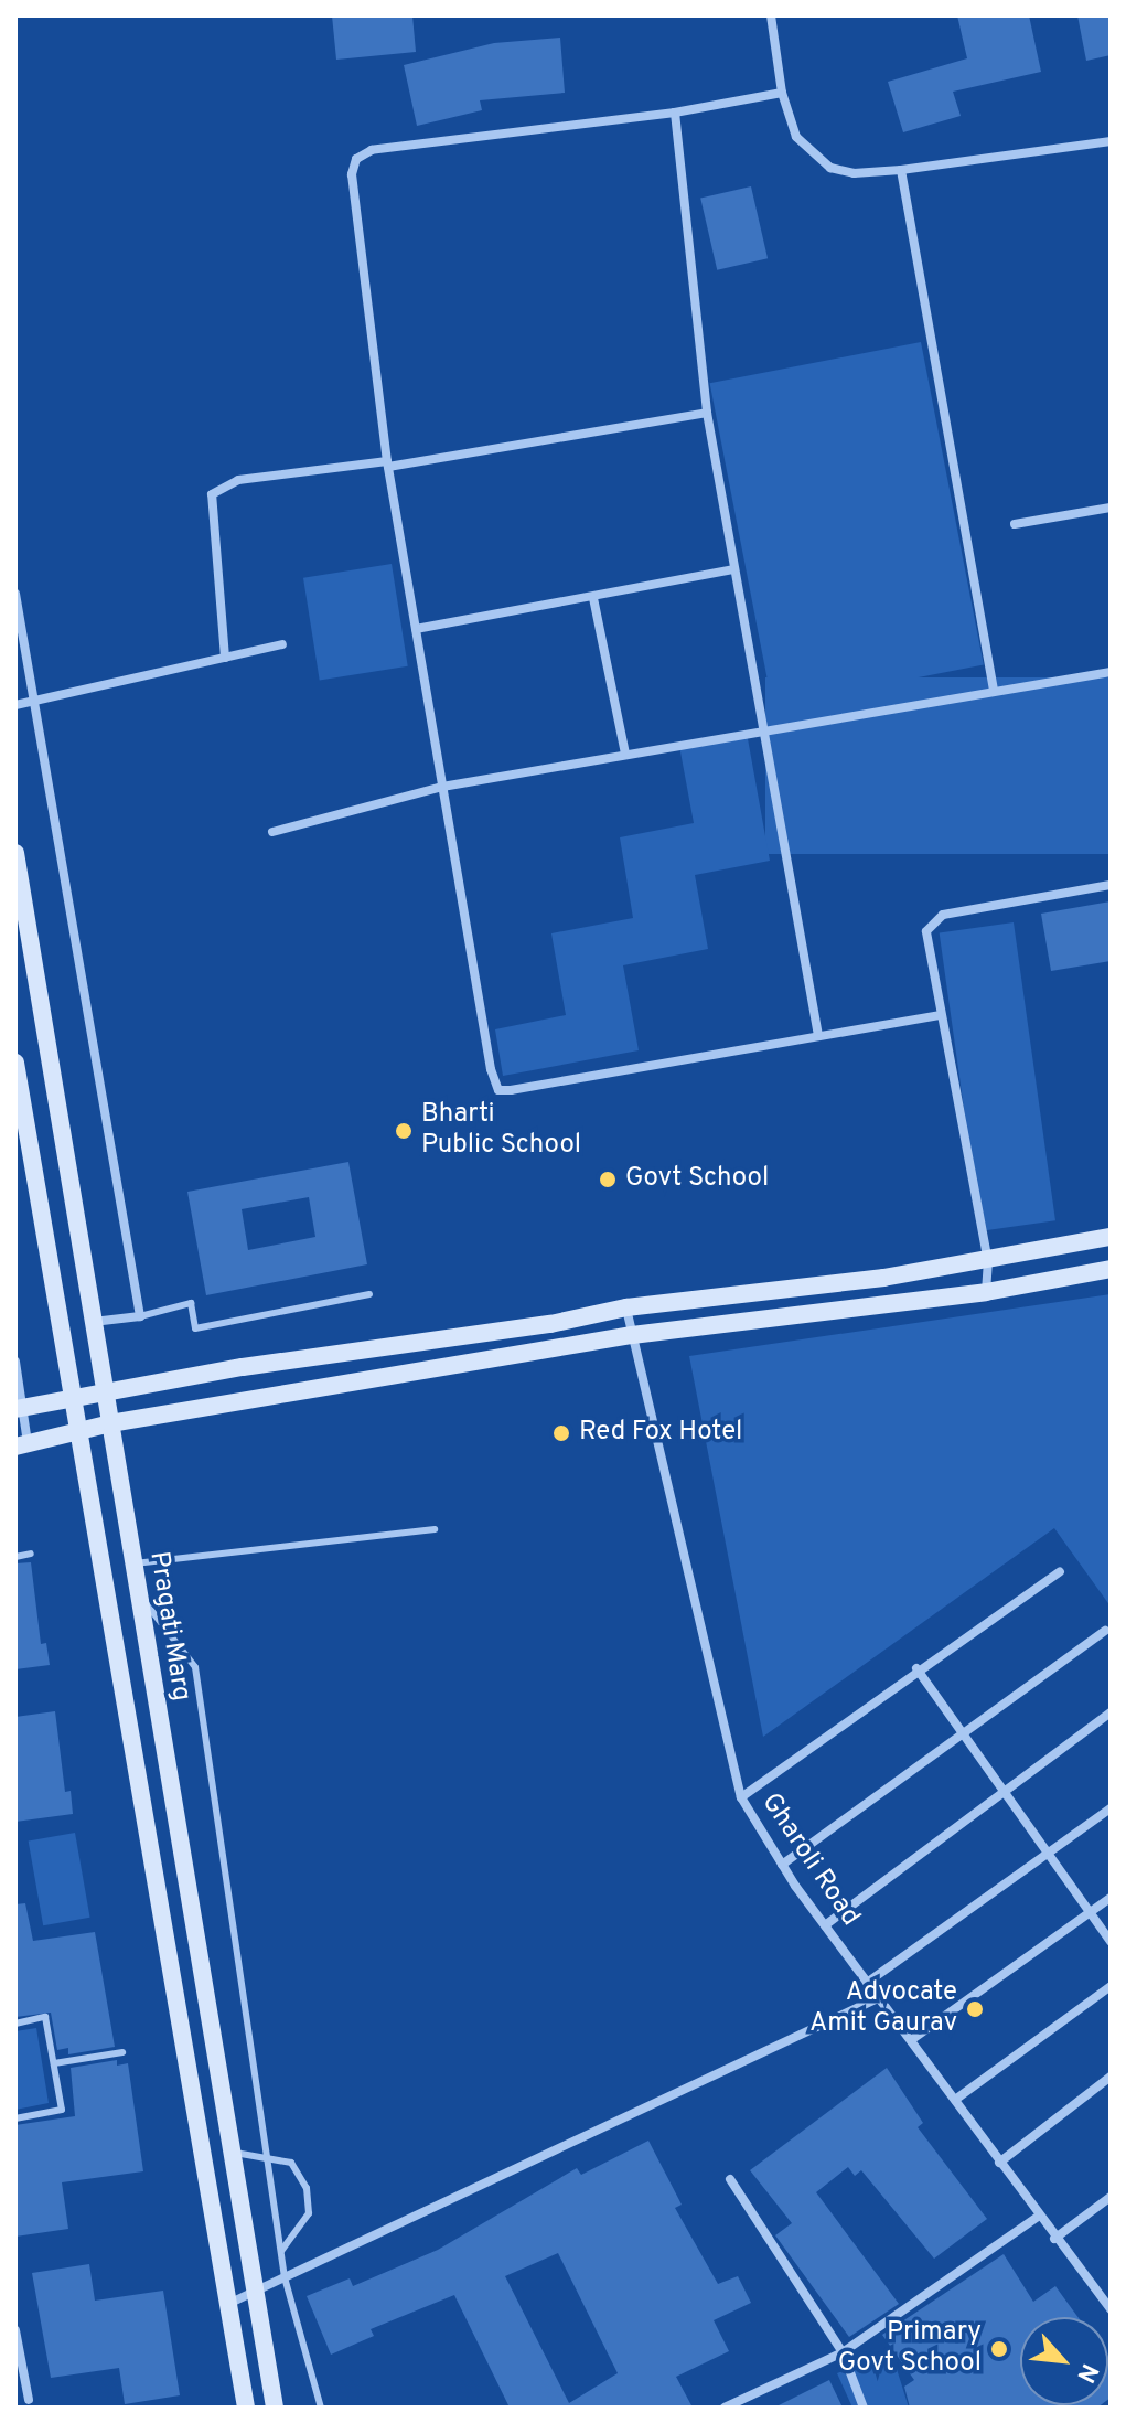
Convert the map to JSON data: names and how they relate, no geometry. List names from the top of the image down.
{
  "streets": {
    "main road": ["Pragati Marg"],
    "street": ["Gharoli Road"]
  },
  "places": [
    "Bharti Public School",
    "Govt School",
    "Red Fox Hotel",
    "Advocate Amit Gaurav",
    "Primary Govt School"
  ],
  "north": "bottom right"
}
